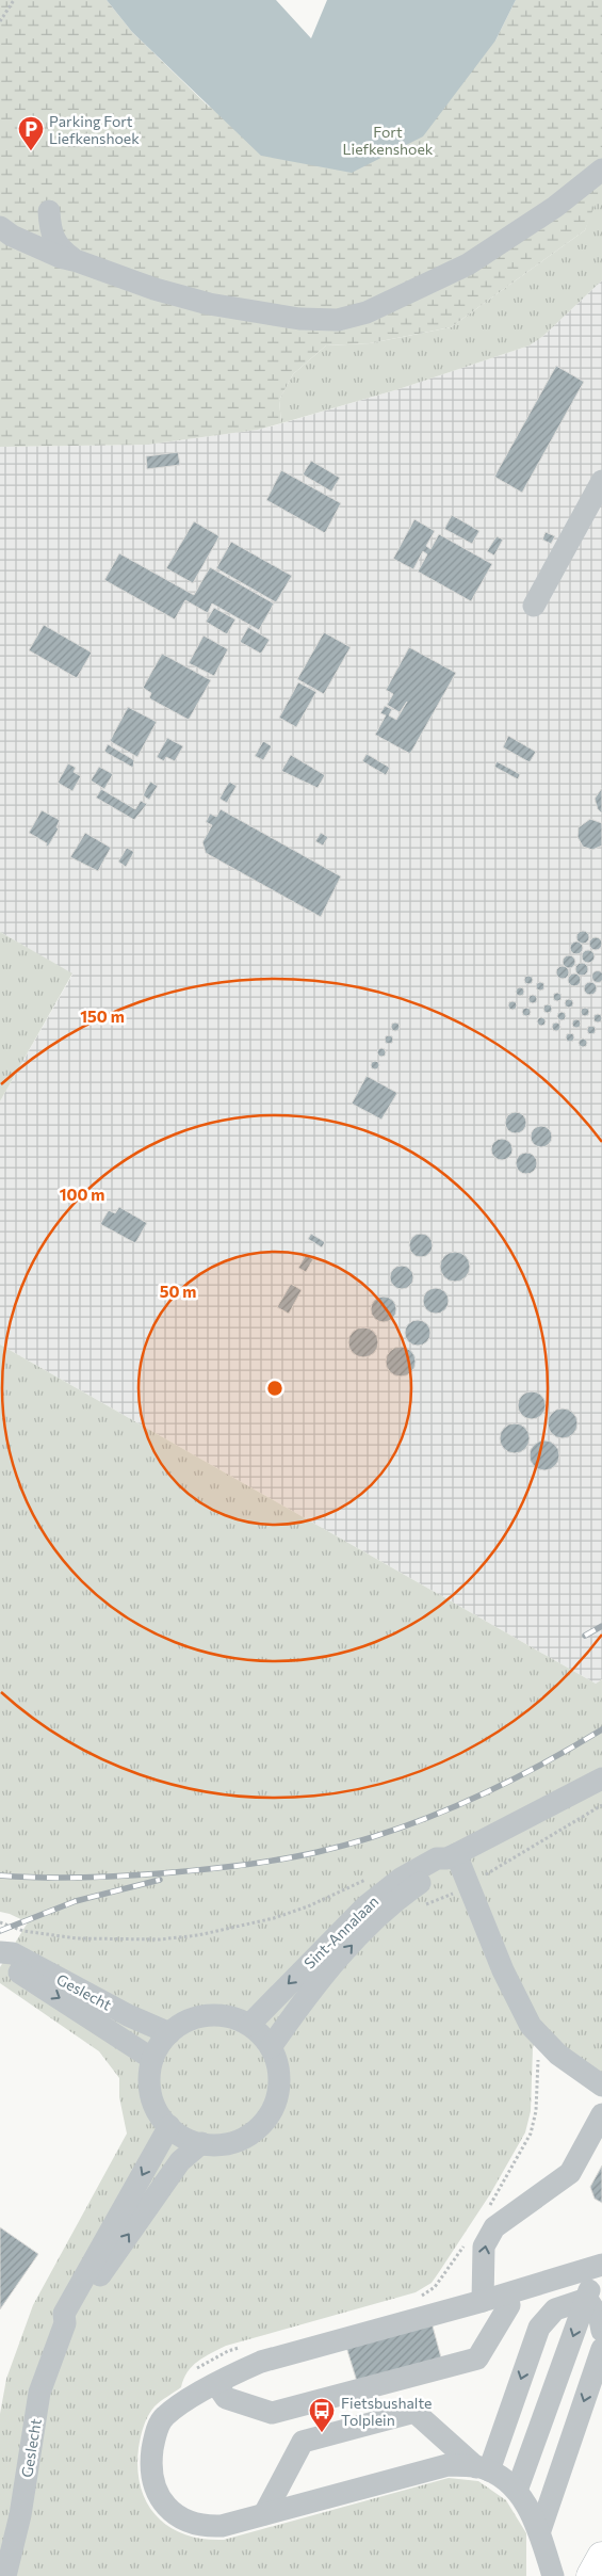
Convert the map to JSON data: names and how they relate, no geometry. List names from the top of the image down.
{
  "streets": {
    "street": ["Sint-Annalaan", "Geslecht"]
  },
  "crossings": [
    ["Sint-Annalaan", "Geslecht"]
  ],
  "parks": ["Fort Liefkenshoek"],
  "places": {
    "parking": ["Parking Fort Liefkenshoek"],
    "bus stop": ["Fietsbushalte Tolplein"]
  },
  "rings": ["150 m", "100 m", "50 m"]
}
